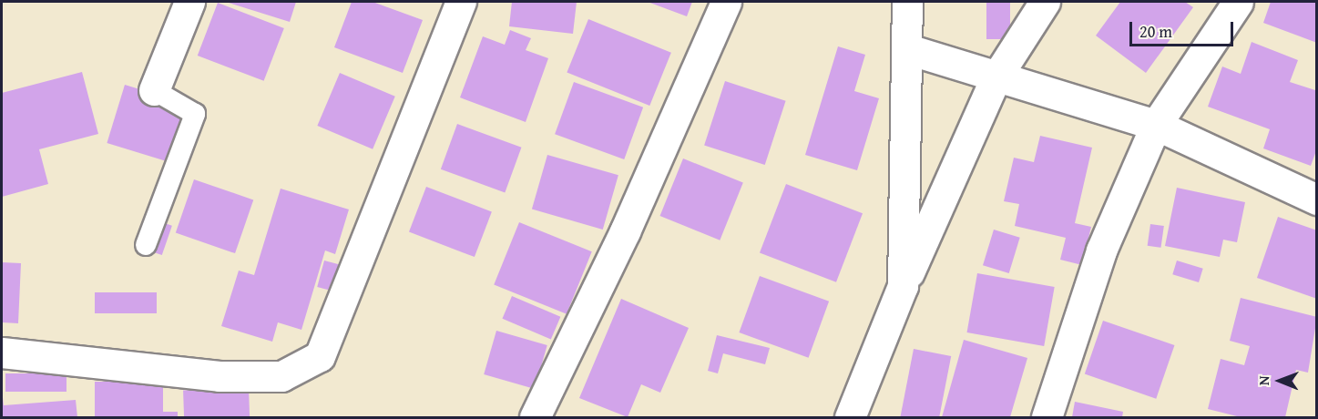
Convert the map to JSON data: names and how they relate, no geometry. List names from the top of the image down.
{
  "scale_bar": "20 m",
  "north": "left"
}
